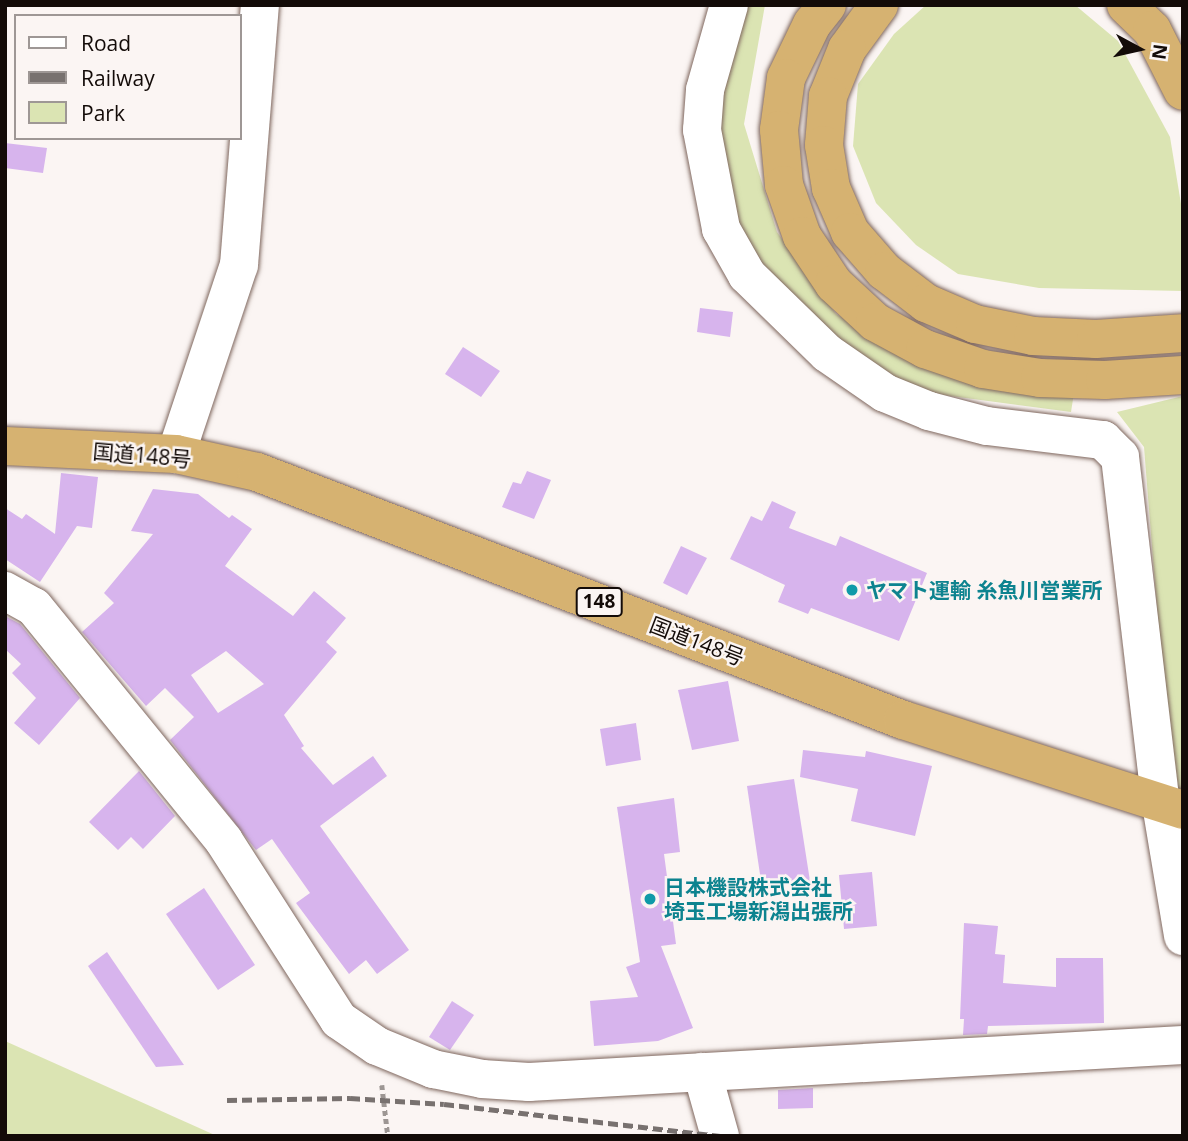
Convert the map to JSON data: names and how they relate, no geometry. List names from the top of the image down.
{
  "streets": {
    "highway": ["国道148号", "148"]
  },
  "places": ["ヤマト運輸 糸魚川営業所", "日本機設株式会社 埼玉工場新潟出張所"],
  "legend": ["Road", "Railway", "Park"],
  "north": "right"
}
